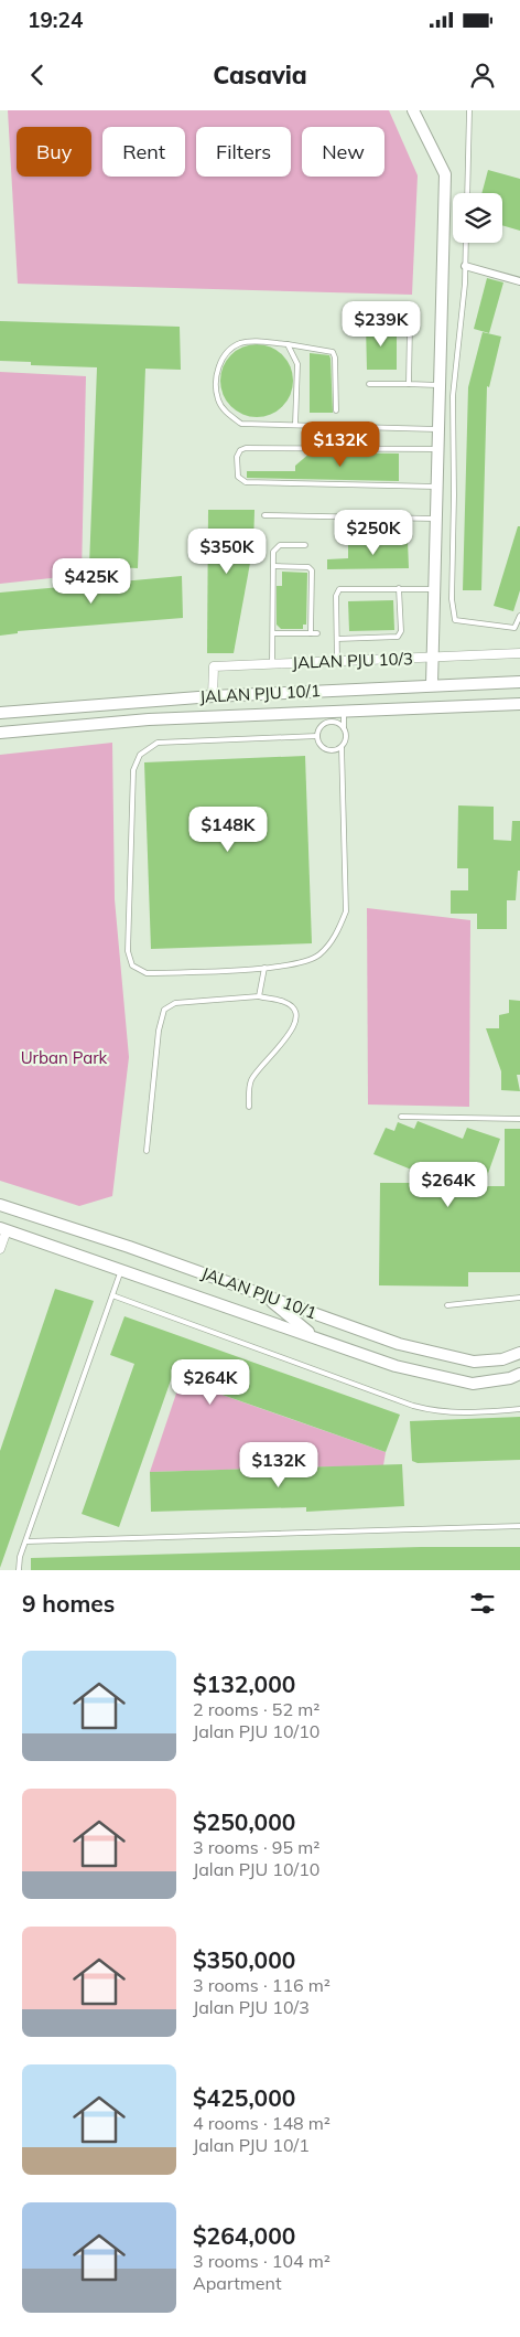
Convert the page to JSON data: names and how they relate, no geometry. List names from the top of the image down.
{
  "streets": {
    "street": ["JALAN PJU 10/3", "JALAN PJU 10/1"]
  },
  "crossings": [
    ["JALAN PJU 10/3", "JALAN PJU 10/1"]
  ],
  "parks": ["Urban Park"],
  "page": {
    "status": "19:24",
    "header": "Casavia",
    "chip": [
      "Buy",
      "Rent",
      "Filters",
      "New"
    ],
    "price": [
      "$239K",
      "$132K",
      "$250K",
      "$350K",
      "$425K",
      "$148K",
      "$264K",
      "$264K",
      "$132K"
    ],
    "heading": "9 homes",
    "list": [
      {
        "name": "$132,000",
        "note": "2 rooms · 52 m² · Jalan PJU 10/10"
      },
      {
        "name": "$250,000",
        "note": "3 rooms · 95 m² · Jalan PJU 10/10"
      },
      {
        "name": "$350,000",
        "note": "3 rooms · 116 m² · Jalan PJU 10/3"
      },
      {
        "name": "$425,000",
        "note": "4 rooms · 148 m² · Jalan PJU 10/1"
      },
      {
        "name": "$264,000",
        "note": "3 rooms · 104 m² · Apartment"
      }
    ]
  }
}
